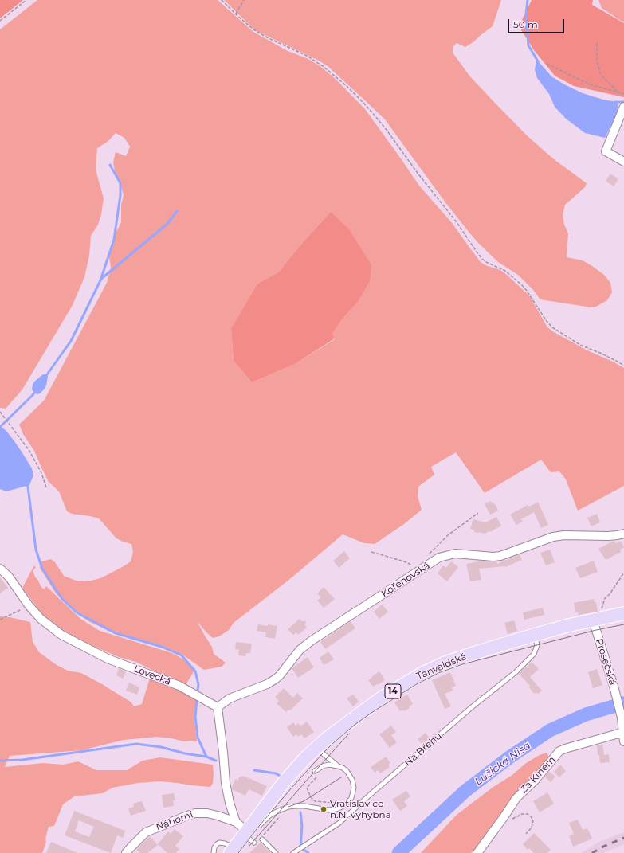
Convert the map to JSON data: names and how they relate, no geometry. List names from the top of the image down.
{
  "streets": {
    "main road": ["Tanvaldská", "14"],
    "street": [
      "Kořenovská",
      "Prosečská",
      "Lovecká",
      "Za Kinem",
      "Náhorní"
    ],
    "lane": ["Na Břehu"]
  },
  "crossings": [
    ["Kořenovská", "Lovecká"],
    ["Prosečská", "Tanvaldská"],
    ["Prosečská", "Za Kinem"],
    ["Tanvaldská", "Na Břehu"],
    ["Tanvaldská", "Náhorní"]
  ],
  "water": ["Lužická Nisa"],
  "places": ["Vratislavice n.N. výhybna"],
  "scale_bar": "50 m"
}
